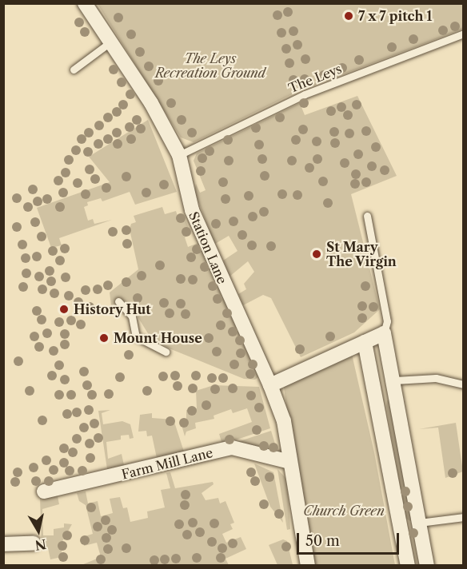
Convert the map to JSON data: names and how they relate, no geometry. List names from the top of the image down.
{
  "streets": {
    "street": ["Station Lane", "Farm Mill Lane"],
    "lane": ["The Leys"]
  },
  "crossings": [
    ["The Leys", "Station Lane"]
  ],
  "parks": ["The Leys Recreation Ground", "Church Green"],
  "places": [
    "7 x 7 pitch 1",
    "St Mary The Virgin",
    "History Hut",
    "Mount House"
  ],
  "scale_bar": "50 m",
  "north": "bottom"
}
